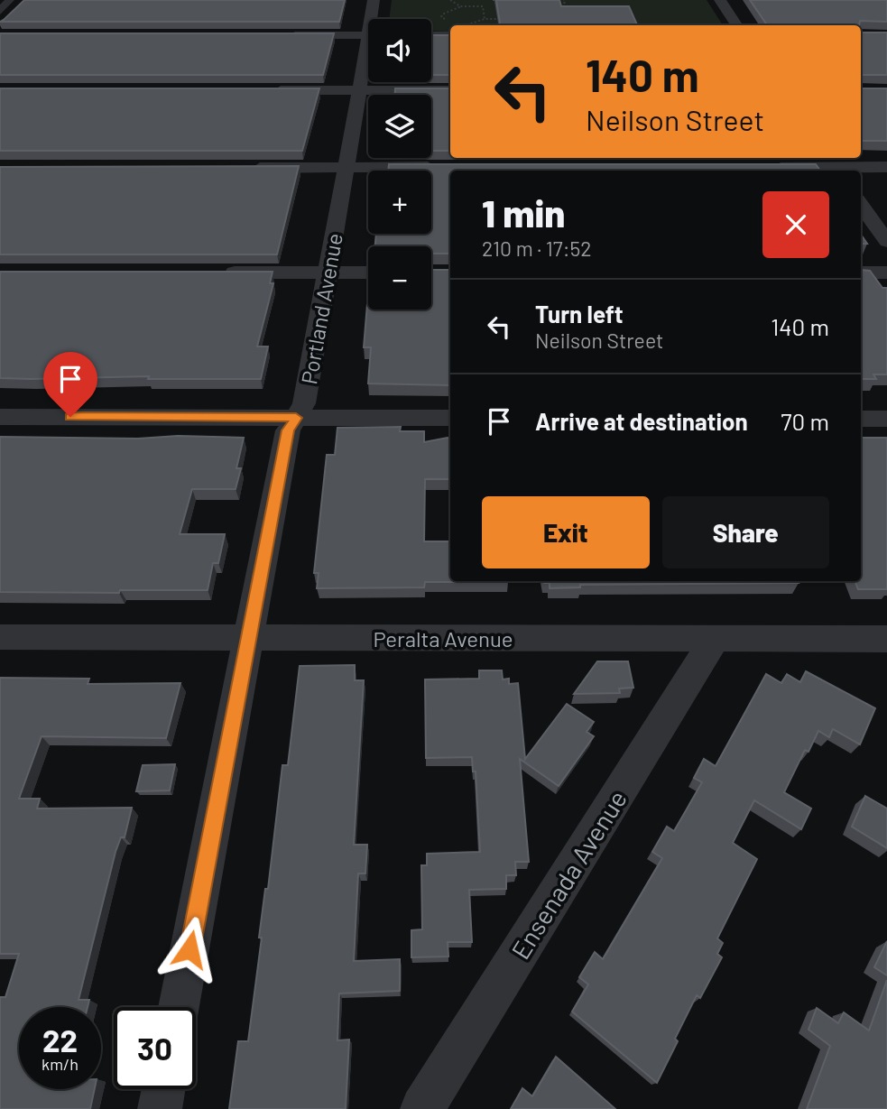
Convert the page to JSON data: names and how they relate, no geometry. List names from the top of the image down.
{
  "streets": {
    "street": ["Portland Avenue", "Peralta Avenue", "Ensenada Avenue"]
  },
  "crossings": [
    ["Portland Avenue", "Peralta Avenue"],
    ["Peralta Avenue", "Ensenada Avenue"]
  ],
  "page": {
    "map_buttons": ["+", "−"],
    "turn": ["140 m", "Neilson Street"],
    "heading": ["1 min", "210 m · 17:52"],
    "list": [
      {
        "name": "Turn left",
        "note": "Neilson Street",
        "value": "140 m"
      },
      {
        "name": "Arrive at destination",
        "value": "70 m"
      }
    ],
    "buttons": ["Exit", "Share"],
    "speed": "22 km/h",
    "limit": "30"
  }
}
